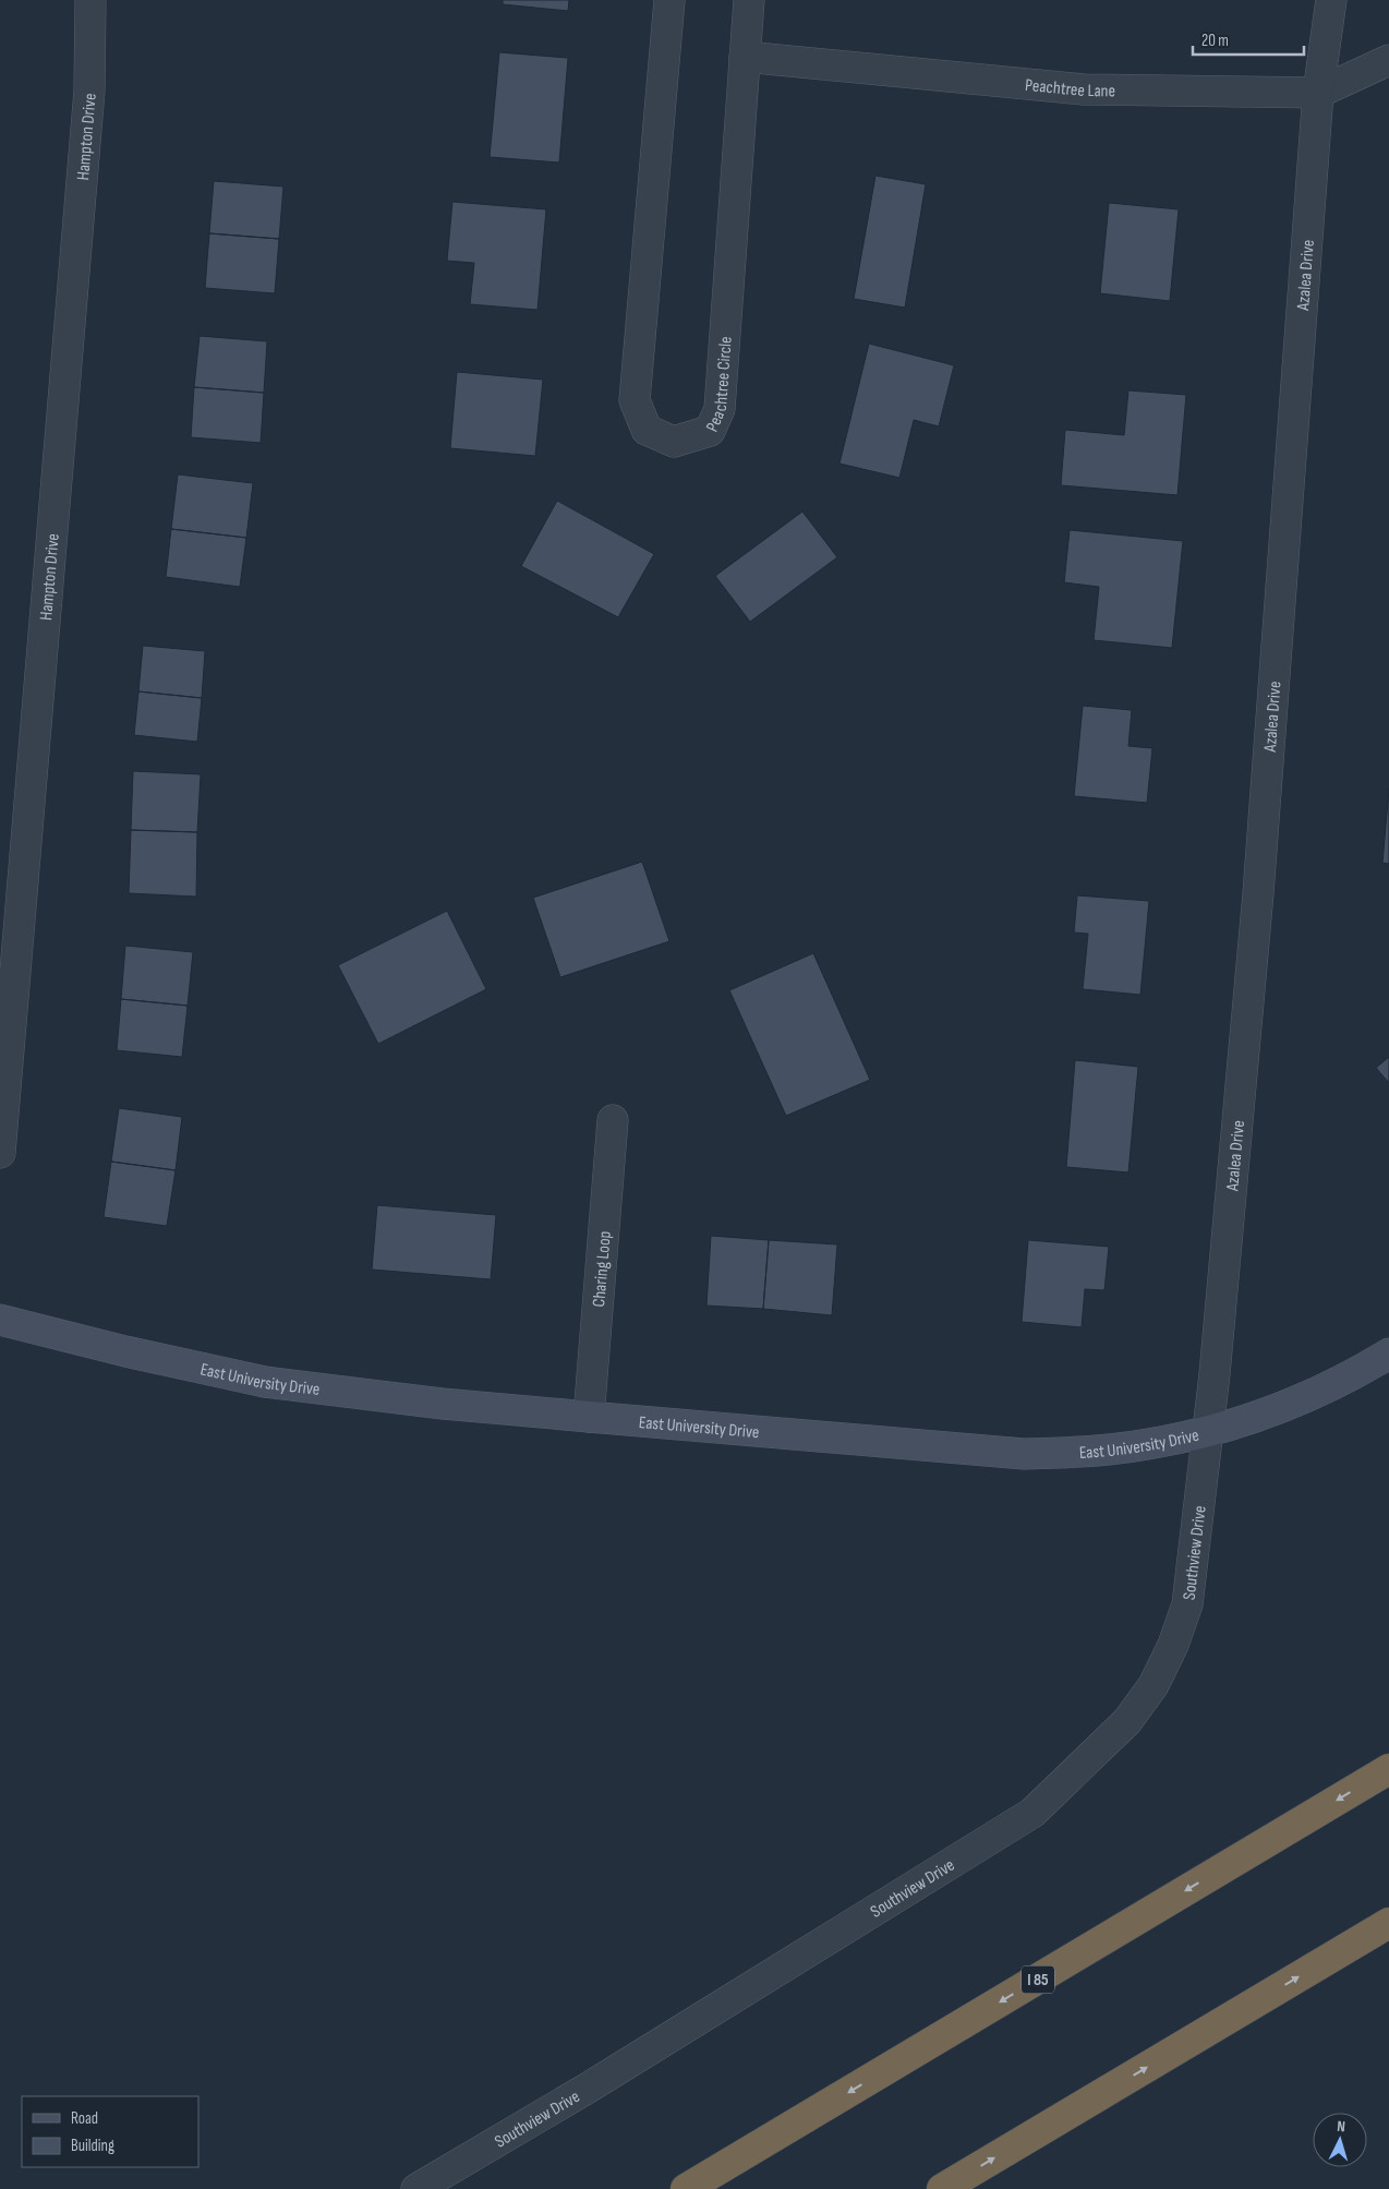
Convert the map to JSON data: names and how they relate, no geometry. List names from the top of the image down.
{
  "streets": {
    "highway": ["I 85"],
    "main road": ["East University Drive"],
    "street": [
      "Peachtree Lane",
      "Hampton Drive",
      "Azalea Drive",
      "Peachtree Circle",
      "Charing Loop",
      "Southview Drive"
    ]
  },
  "crossings": [
    ["Peachtree Lane", "Azalea Drive"],
    ["Peachtree Lane", "Peachtree Circle"],
    ["Azalea Drive", "East University Drive"],
    ["Azalea Drive", "Southview Drive"],
    ["Charing Loop", "East University Drive"],
    ["East University Drive", "Southview Drive"]
  ],
  "legend": ["Road", "Building"],
  "scale_bar": "20 m",
  "north": "top"
}
